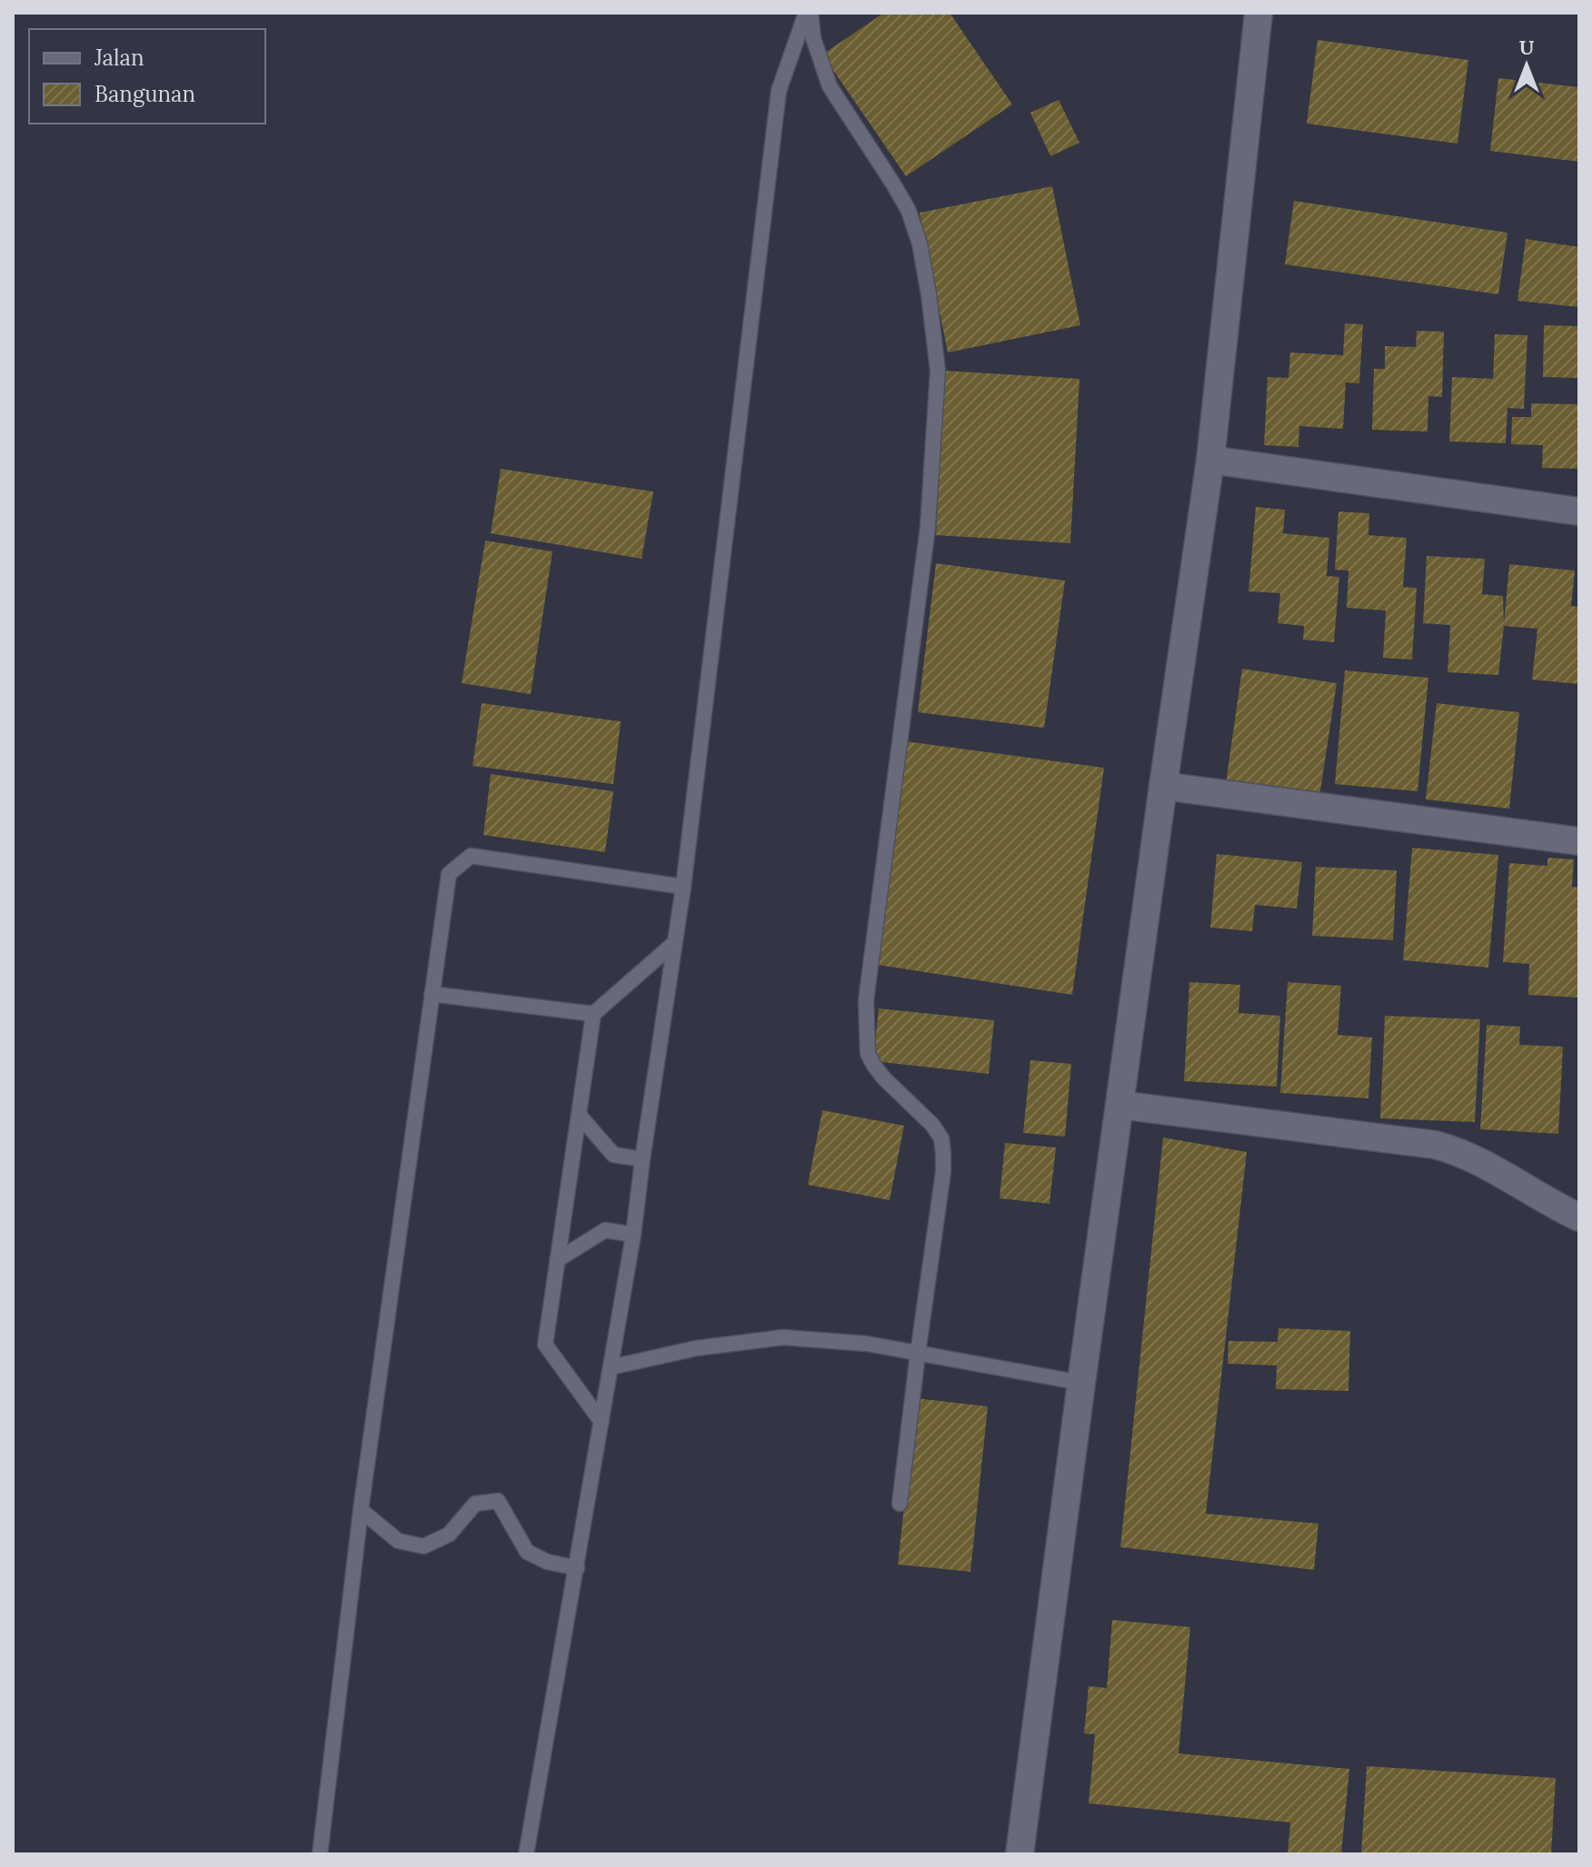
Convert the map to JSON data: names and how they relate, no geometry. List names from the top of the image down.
{
  "legend": ["Jalan", "Bangunan"],
  "north": "top"
}
